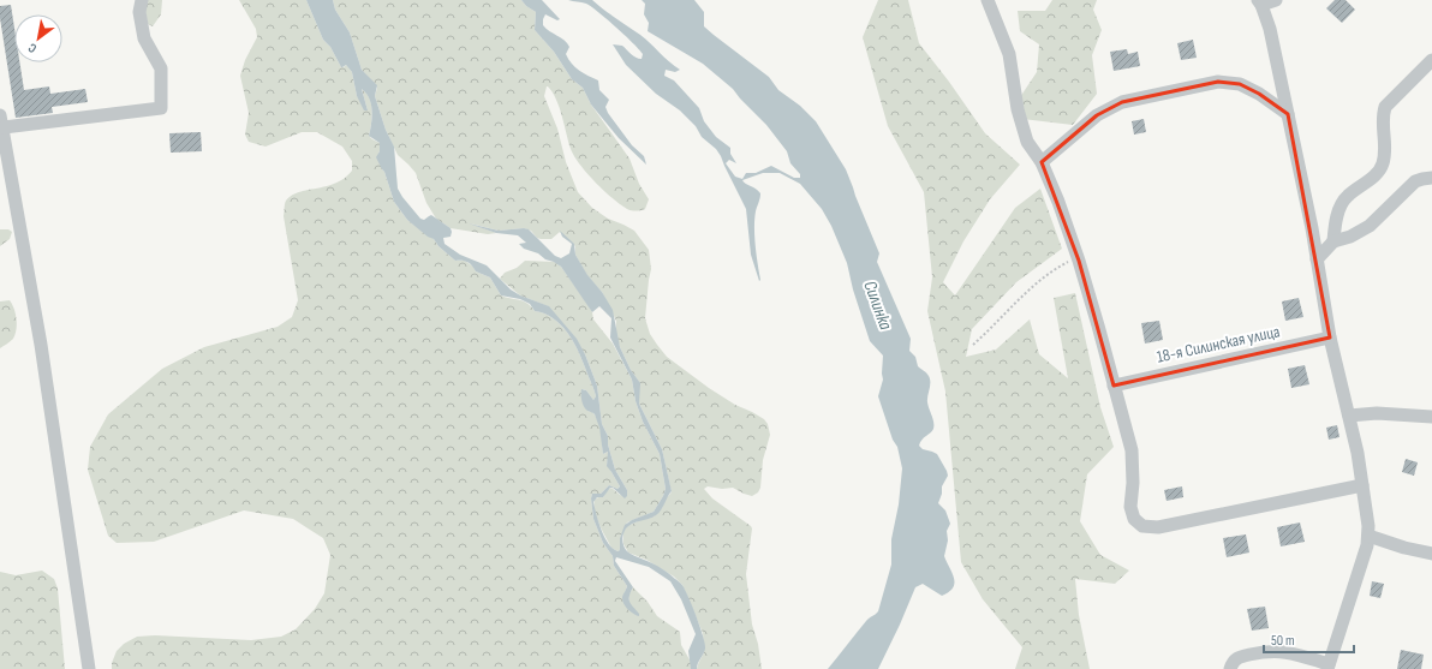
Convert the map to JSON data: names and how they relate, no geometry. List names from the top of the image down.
{
  "streets": {
    "street": ["18-я Силинская улица"]
  },
  "water": ["Силинка"],
  "scale_bar": "50 m",
  "north": "bottom left"
}
